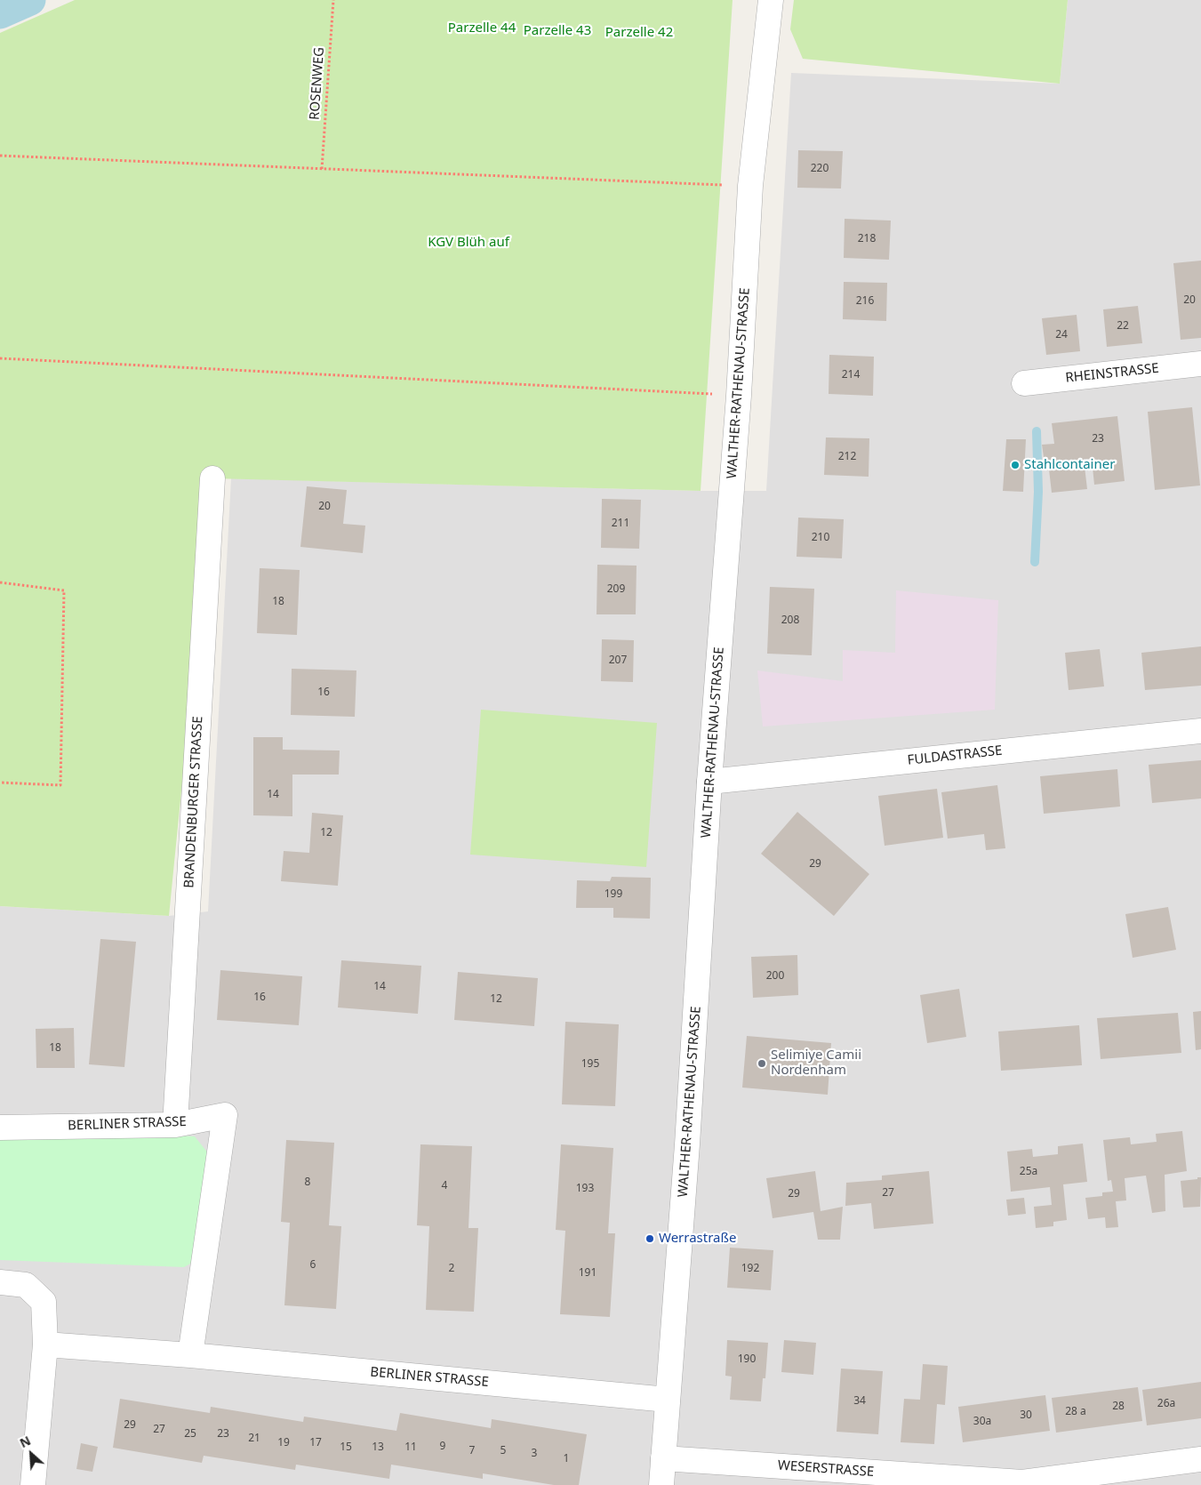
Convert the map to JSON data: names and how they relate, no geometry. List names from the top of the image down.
{
  "streets": {
    "street": [
      "RHEINSTRASSE",
      "WALTHER-RATHENAU-STRASSE",
      "FULDASTRASSE",
      "BRANDENBURGER STRASSE",
      "BERLINER STRASSE",
      "WESERSTRASSE"
    ],
    "path": ["ROSENWEG"]
  },
  "crossings": [
    ["WALTHER-RATHENAU-STRASSE", "FULDASTRASSE"],
    ["WALTHER-RATHENAU-STRASSE", "BERLINER STRASSE"],
    ["WALTHER-RATHENAU-STRASSE", "WESERSTRASSE"],
    ["BRANDENBURGER STRASSE", "BERLINER STRASSE"]
  ],
  "parks": [
    "Parzelle 44",
    "Parzelle 43",
    "Parzelle 42",
    "KGV Blüh auf"
  ],
  "places": ["Stahlcontainer", "Selimiye Camii Nordenham", "Werrastraße"],
  "house_numbers": [
    "220",
    "218",
    "20",
    "216",
    "22",
    "24",
    "214",
    "23",
    "212",
    "20",
    "211",
    "210",
    "209",
    "18",
    "208",
    "207",
    "16",
    "14",
    "12",
    "29",
    "199",
    "200",
    "14",
    "16",
    "12",
    "18",
    "195",
    "25a",
    "8",
    "4",
    "193",
    "27",
    "29",
    "6",
    "2",
    "192",
    "191",
    "190",
    "34",
    "26a",
    "28",
    "28 a",
    "30",
    "30a",
    "29",
    "27",
    "25",
    "23",
    "21",
    "19",
    "17",
    "9",
    "15",
    "13",
    "11",
    "7",
    "5",
    "3",
    "1"
  ],
  "north": "top left"
}
